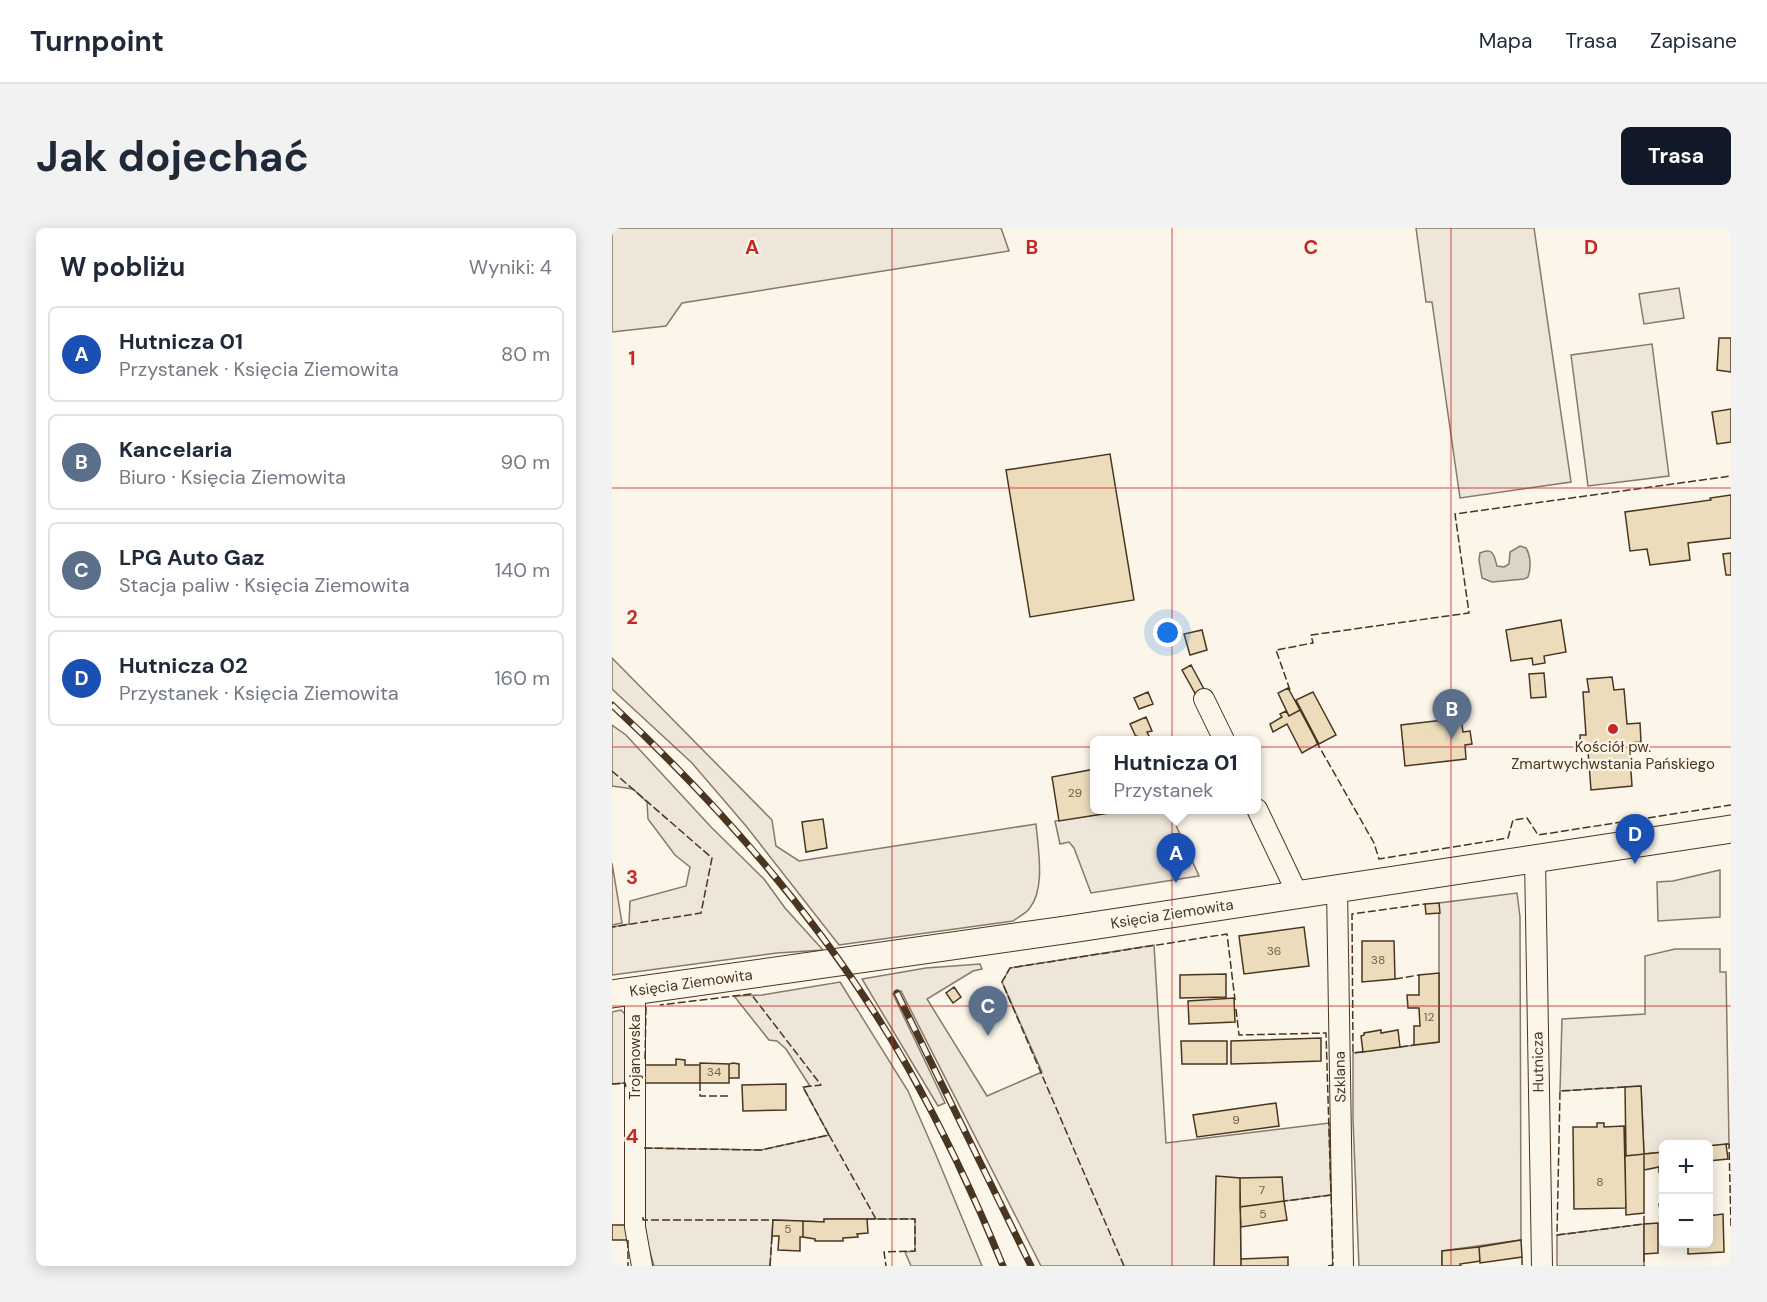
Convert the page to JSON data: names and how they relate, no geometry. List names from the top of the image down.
{
  "streets": {
    "street": [
      "Księcia Ziemowita",
      "Trojanowska",
      "Hutnicza",
      "Szklana"
    ]
  },
  "crossings": [
    ["Księcia Ziemowita", "Trojanowska"],
    ["Księcia Ziemowita", "Hutnicza"],
    ["Księcia Ziemowita", "Szklana"]
  ],
  "places": ["Kościół pw. Zmartwychwstania Pańskiego"],
  "house_numbers": [
    "29",
    "36",
    "38",
    "12",
    "34",
    "9",
    "8",
    "7",
    "5",
    "5"
  ],
  "page": {
    "header": "Turnpoint",
    "nav": ["Mapa", "Trasa", "Zapisane"],
    "buttons": "Trasa",
    "title": "Jak dojechać",
    "heading": ["W pobliżu", "Wyniki: 4"],
    "list": [
      {
        "mark": "A",
        "name": "Hutnicza 01",
        "note": "Przystanek · Księcia Ziemowita",
        "value": "80 m"
      },
      {
        "mark": "B",
        "name": "Kancelaria",
        "note": "Biuro · Księcia Ziemowita",
        "value": "90 m"
      },
      {
        "mark": "C",
        "name": "LPG Auto Gaz",
        "note": "Stacja paliw · Księcia Ziemowita",
        "value": "140 m"
      },
      {
        "mark": "D",
        "name": "Hutnicza 02",
        "note": "Przystanek · Księcia Ziemowita",
        "value": "160 m"
      }
    ],
    "pins": [
      "B",
      "D",
      "A",
      "C"
    ],
    "popup": ["Hutnicza 01", "Przystanek"],
    "map_buttons": ["+", "−"]
  },
  "grid": {
    "columns": [
      "A",
      "B",
      "C",
      "D"
    ],
    "rows": [
      "1",
      "2",
      "3",
      "4"
    ]
  }
}
